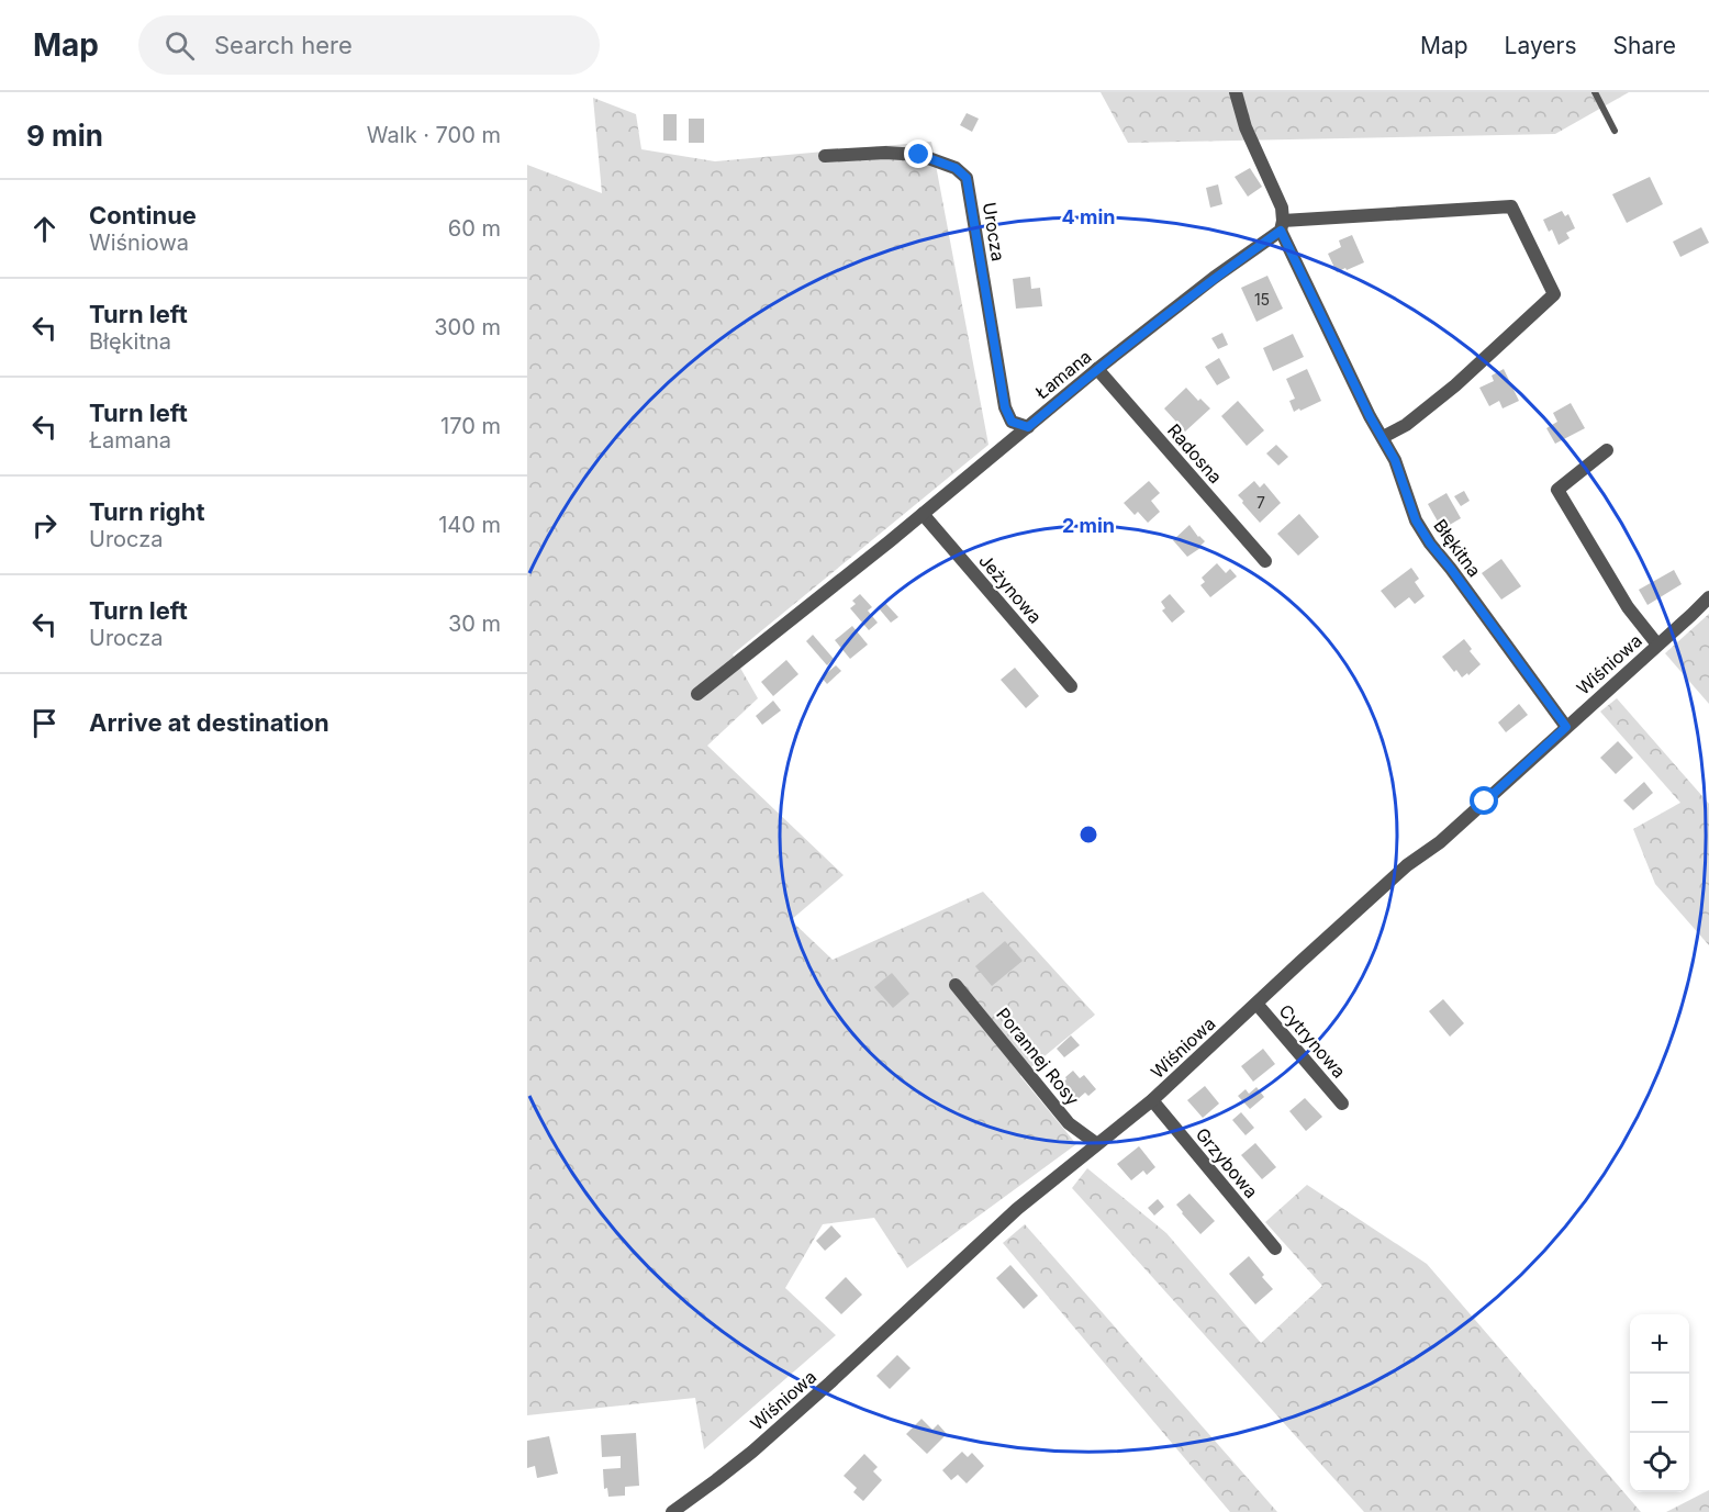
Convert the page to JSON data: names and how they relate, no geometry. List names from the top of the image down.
{
  "streets": {
    "street": [
      "Urocza",
      "Łamana",
      "Radosna",
      "Błękitna",
      "Jeżynowa",
      "Wiśniowa",
      "Cytrynowa",
      "Porannej Rosy",
      "Grzybowa"
    ]
  },
  "crossings": [
    ["Urocza", "Łamana"],
    ["Łamana", "Radosna"],
    ["Łamana", "Błękitna"],
    ["Łamana", "Jeżynowa"],
    ["Błękitna", "Wiśniowa"],
    ["Wiśniowa", "Cytrynowa"],
    ["Wiśniowa", "Porannej Rosy"],
    ["Wiśniowa", "Grzybowa"]
  ],
  "house_numbers": ["15", "7"],
  "page": {
    "header": "Map",
    "search": "Search here",
    "nav": ["Map", "Layers", "Share"],
    "heading": ["9 min", "Walk · 700 m"],
    "list": [
      ["Continue", "Wiśniowa", "60 m"],
      ["Turn left", "Błękitna", "300 m"],
      ["Turn left", "Łamana", "170 m"],
      ["Turn right", "Urocza", "140 m"],
      ["Turn left", "Urocza", "30 m"],
      "Arrive at destination"
    ],
    "map_buttons": ["+", "−"]
  },
  "rings": ["4 min", "2 min"]
}
